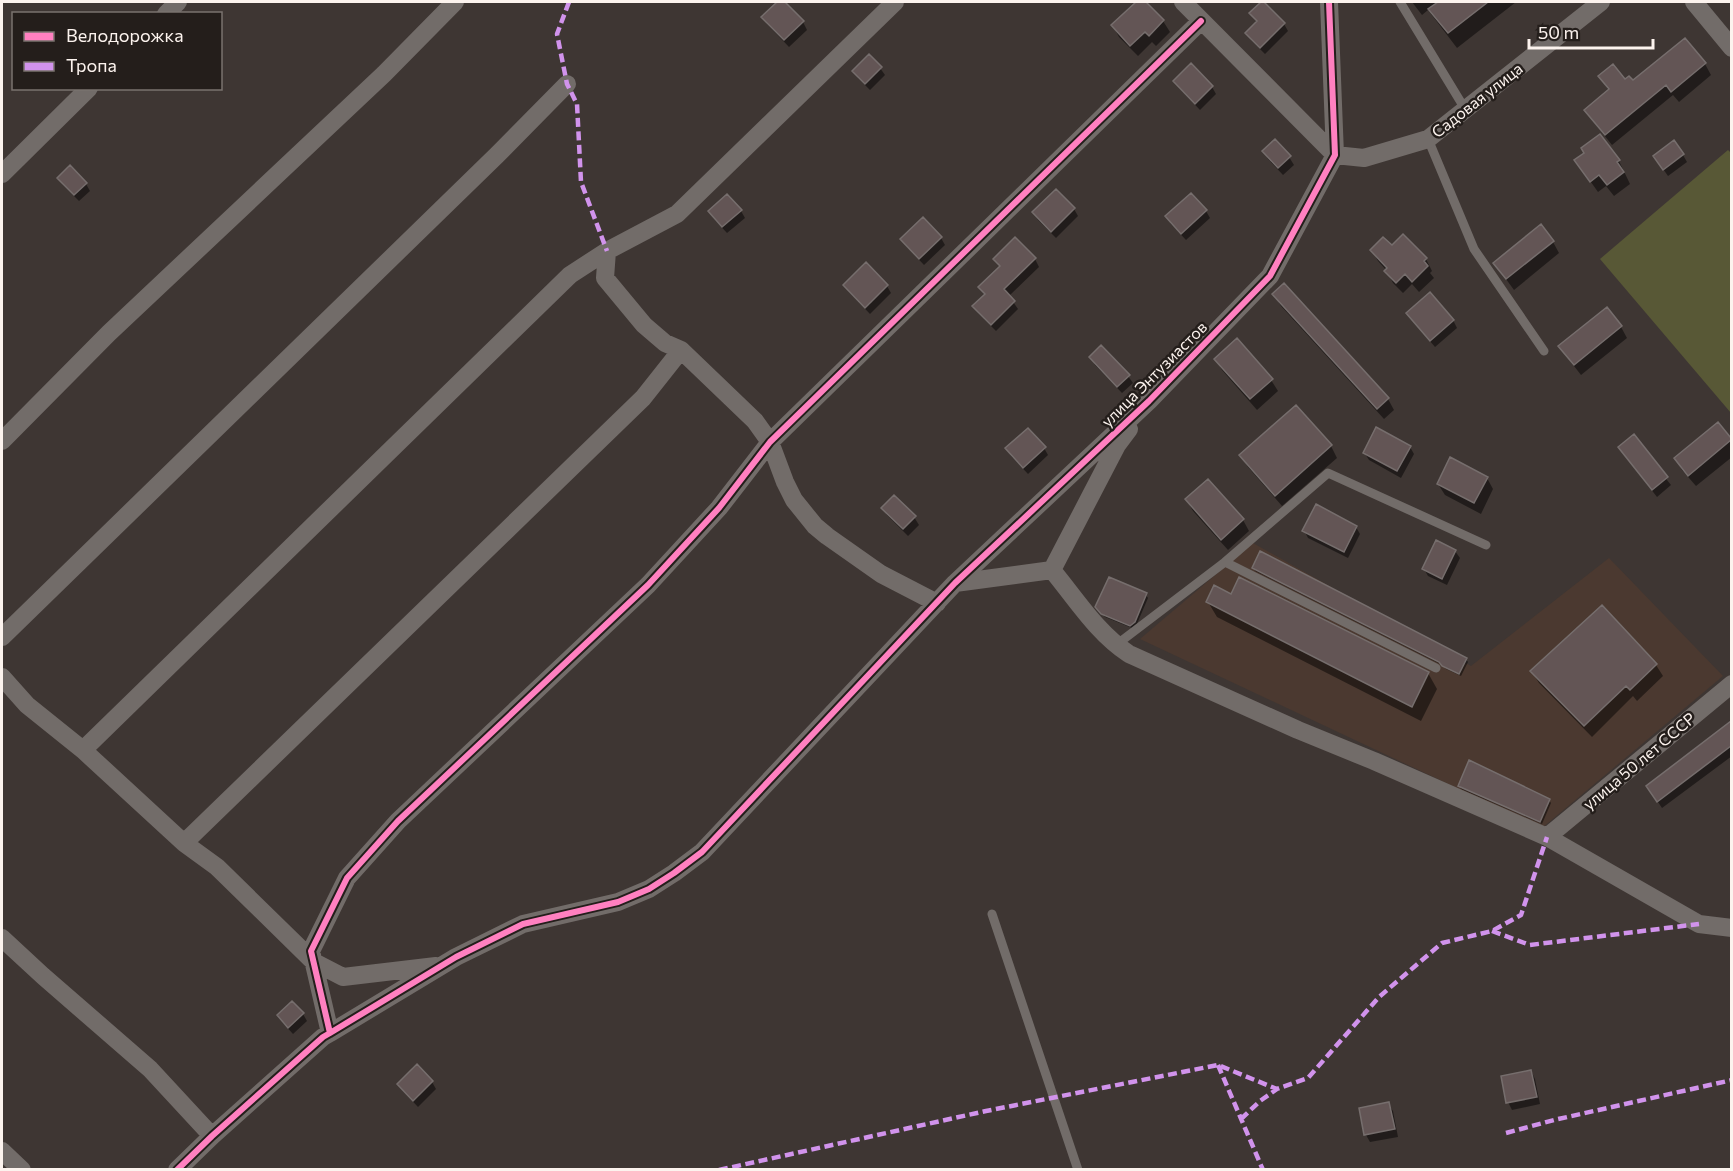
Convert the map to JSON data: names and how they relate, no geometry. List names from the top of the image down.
{
  "streets": {
    "street": ["Садовая улица", "улица Энтузиастов", "улица 50 лет СССР"]
  },
  "crossings": [
    ["Садовая улица", "улица Энтузиастов"]
  ],
  "legend": ["Велодорожка", "Тропа"],
  "scale_bar": "50 m"
}
